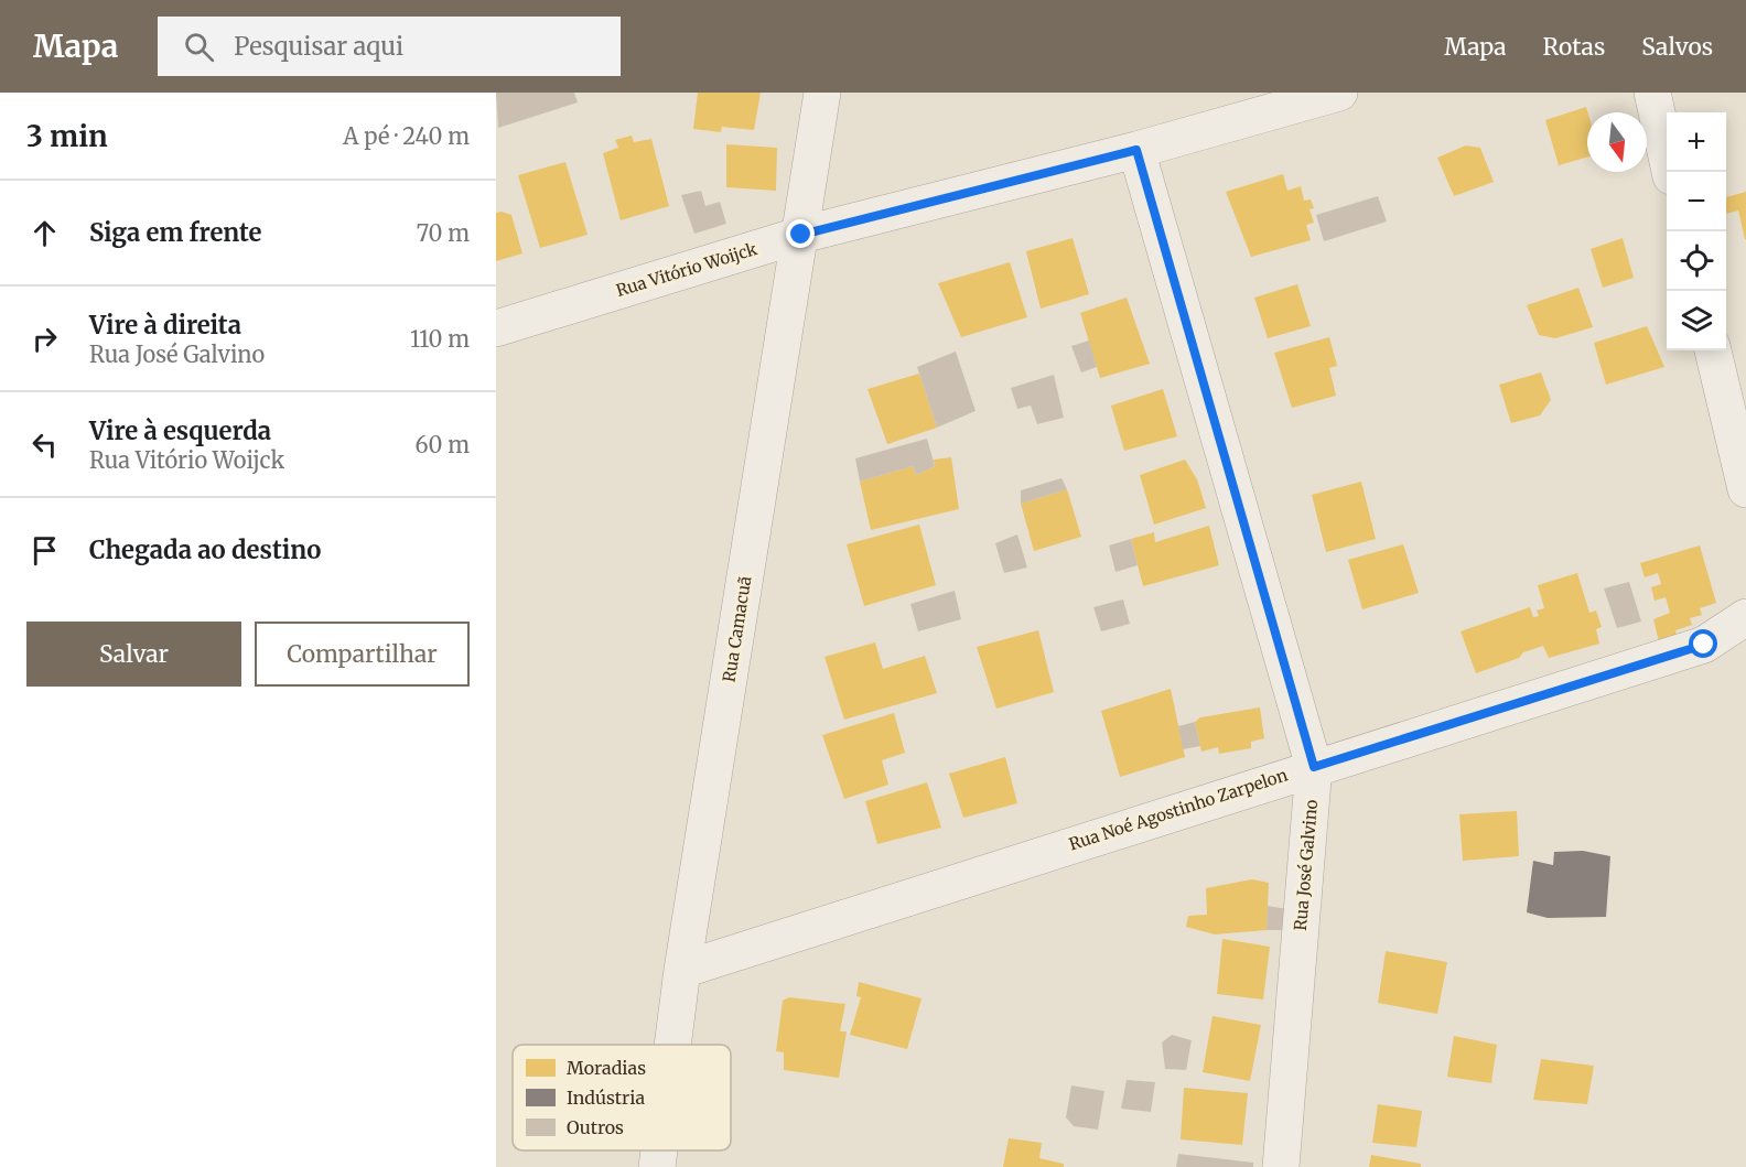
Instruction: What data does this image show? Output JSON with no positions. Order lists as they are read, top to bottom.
{
  "streets": {
    "street": [
      "Rua Vitório Woijck",
      "Rua Camacuã",
      "Rua Noé Agostinho Zarpelon",
      "Rua José Galvino"
    ]
  },
  "crossings": [
    ["Rua Vitório Woijck", "Rua Camacuã"],
    ["Rua Vitório Woijck", "Rua José Galvino"],
    ["Rua Camacuã", "Rua Noé Agostinho Zarpelon"],
    ["Rua Noé Agostinho Zarpelon", "Rua José Galvino"]
  ],
  "legend": ["Moradias", "Indústria", "Outros"],
  "north": "bottom",
  "page": {
    "header": "Mapa",
    "search": "Pesquisar aqui",
    "nav": ["Mapa", "Rotas", "Salvos"],
    "heading": ["3 min", "A pé · 240 m"],
    "map_buttons": ["+", "−"],
    "list": [
      ["Siga em frente", "70 m"],
      ["Vire à direita", "Rua José Galvino", "110 m"],
      ["Vire à esquerda", "Rua Vitório Woijck", "60 m"],
      "Chegada ao destino"
    ],
    "buttons": ["Salvar", "Compartilhar"]
  }
}
